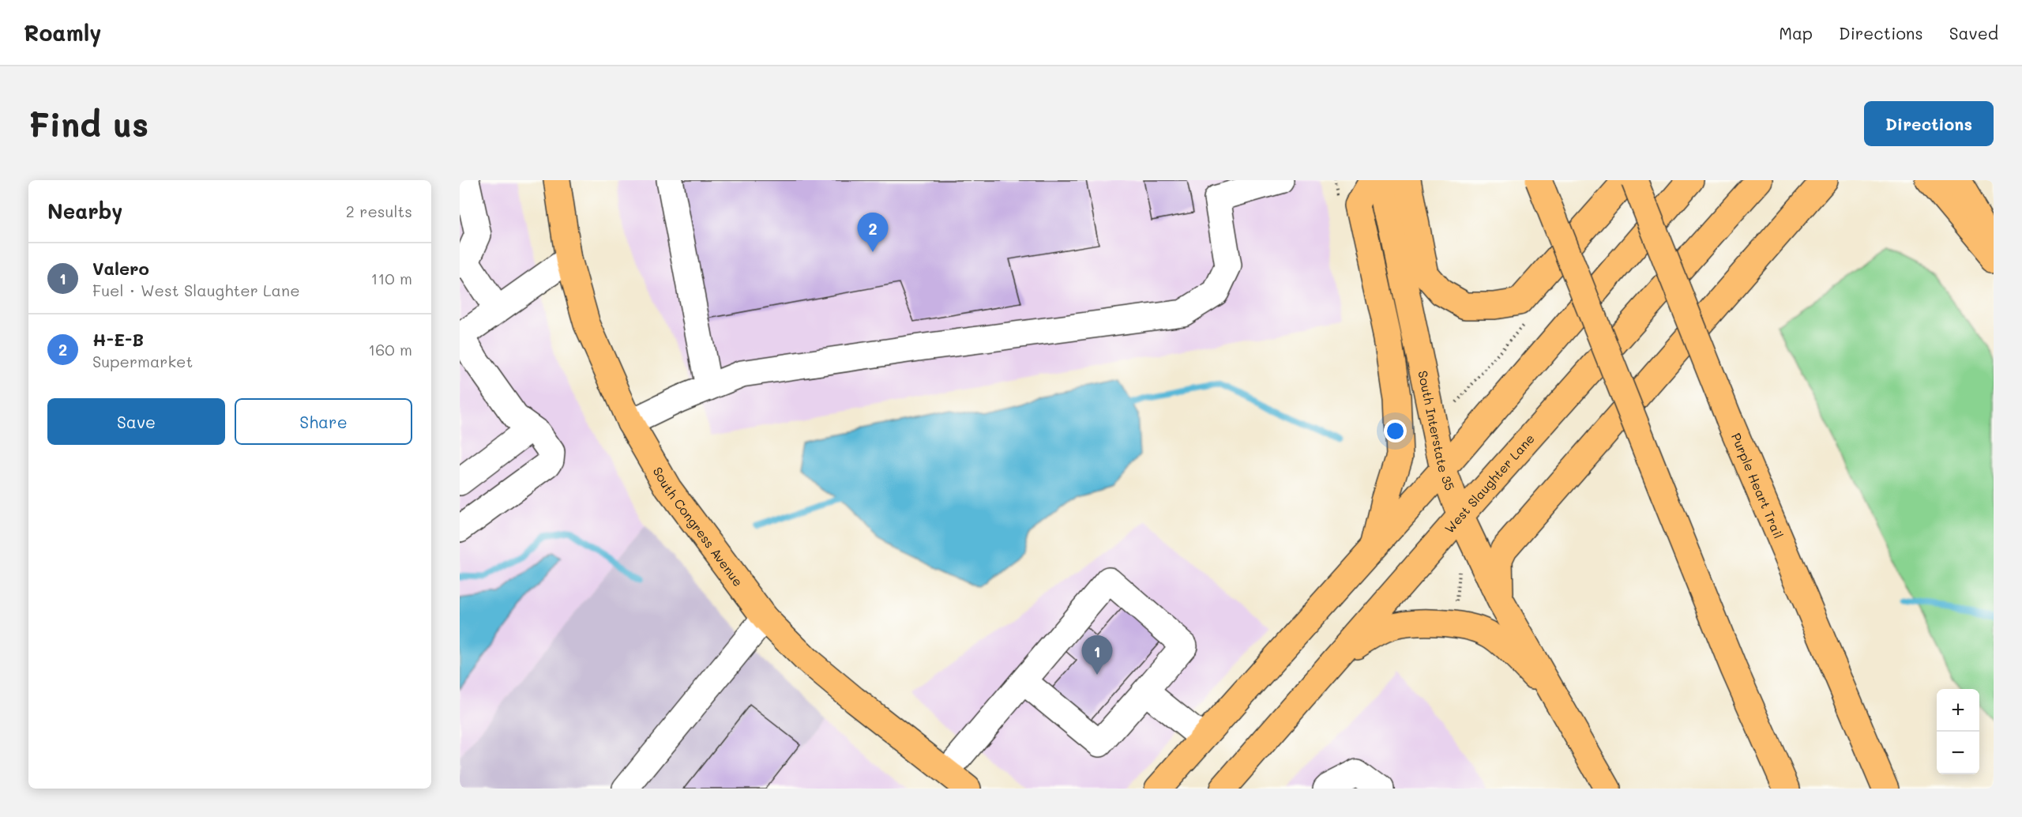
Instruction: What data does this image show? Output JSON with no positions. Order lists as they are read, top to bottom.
{
  "streets": {
    "main road": [
      "South Interstate 35",
      "West Slaughter Lane",
      "Purple Heart Trail",
      "South Congress Avenue"
    ]
  },
  "crossings": [
    ["South Interstate 35", "West Slaughter Lane"]
  ],
  "page": {
    "header": "Roamly",
    "nav": ["Map", "Directions", "Saved"],
    "buttons": [
      "Directions",
      ["Save", "Share"]
    ],
    "title": "Find us",
    "heading": ["Nearby", "2 results"],
    "pins": ["2", "1"],
    "list": [
      {
        "mark": "1",
        "name": "Valero",
        "note": "Fuel · West Slaughter Lane",
        "value": "110 m"
      },
      {
        "mark": "2",
        "name": "H-E-B",
        "note": "Supermarket",
        "value": "160 m"
      }
    ],
    "map_buttons": ["+", "−"]
  }
}
